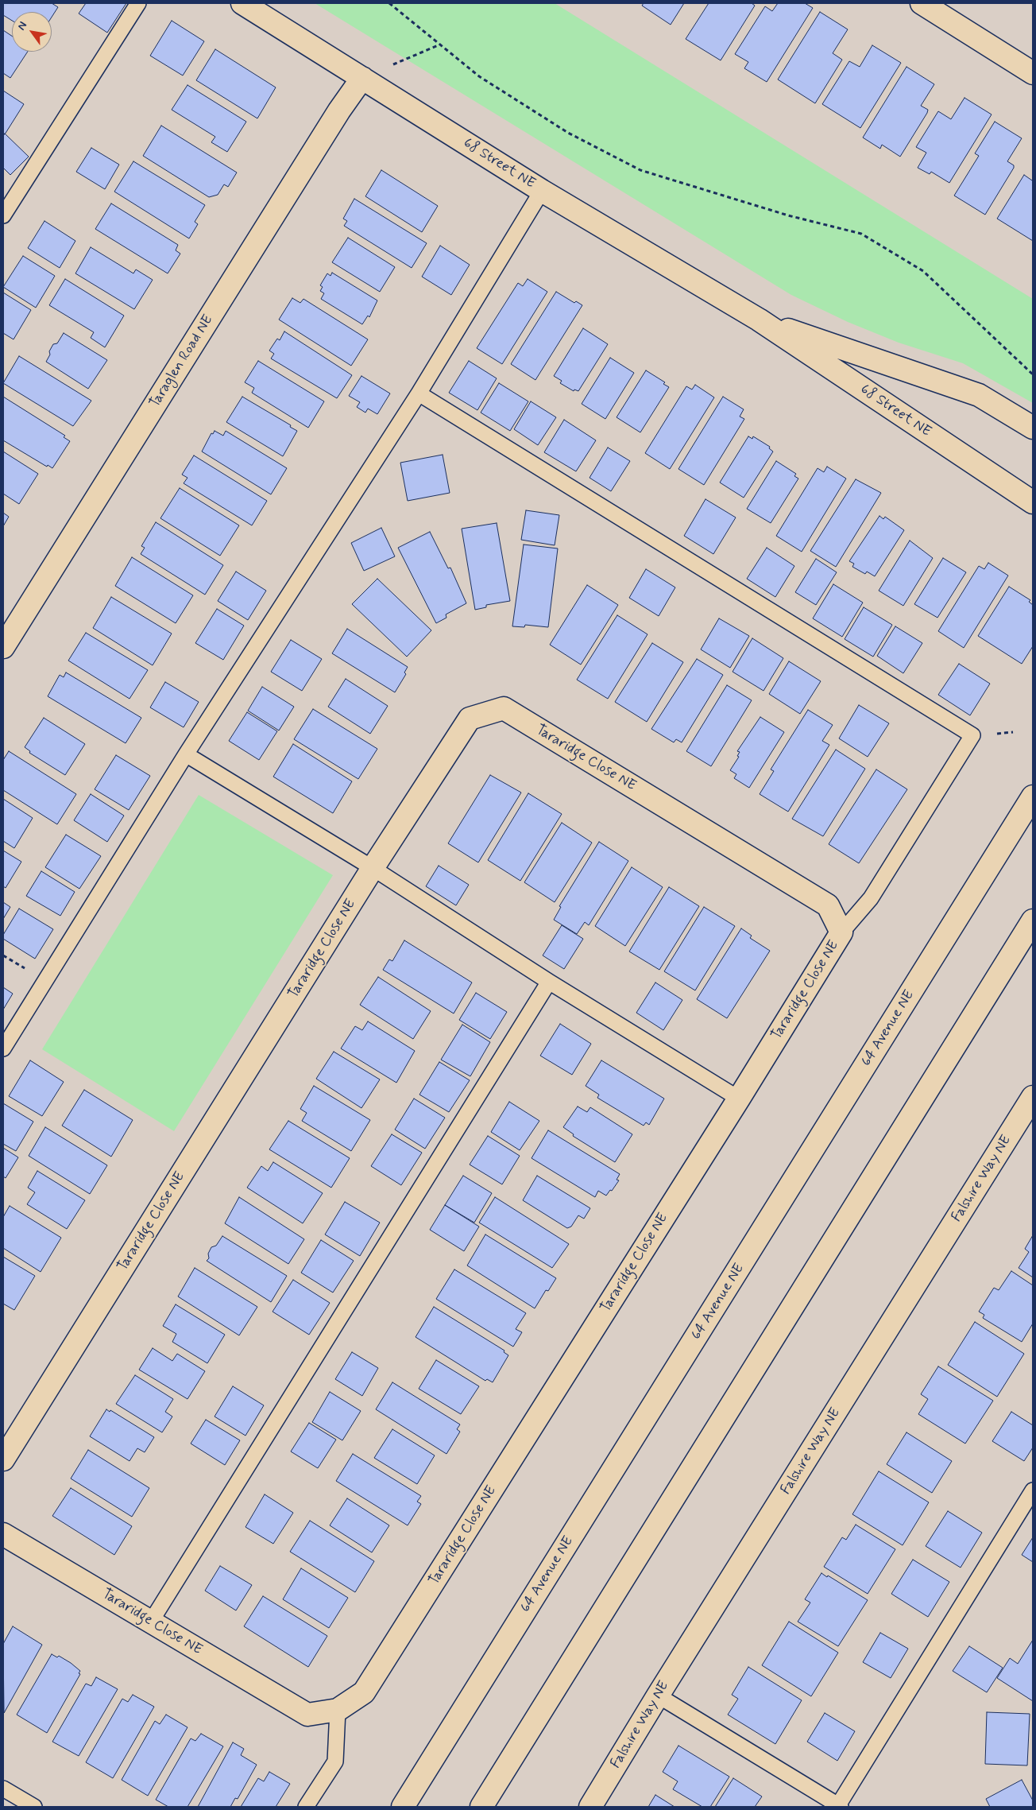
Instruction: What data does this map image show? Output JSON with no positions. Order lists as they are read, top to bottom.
{
  "streets": {
    "street": [
      "68 Street NE",
      "Taraglen Road NE",
      "Tararidge Close NE",
      "64 Avenue NE",
      "Falshire Way NE"
    ]
  },
  "crossings": [
    ["68 Street NE", "Taraglen Road NE"]
  ],
  "north": "top left"
}
